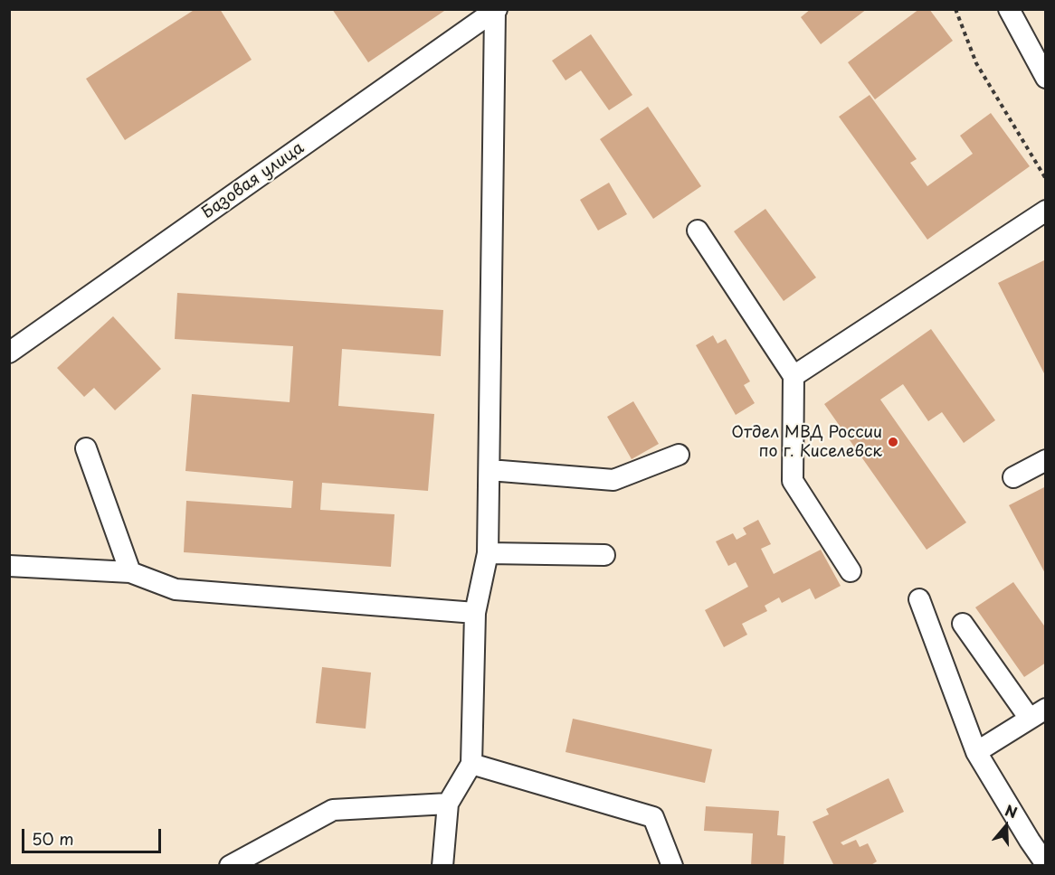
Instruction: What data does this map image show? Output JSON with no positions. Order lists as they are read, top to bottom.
{
  "streets": {
    "street": ["Базовая улица"]
  },
  "places": ["Отдел МВД России по г. Киселевск"],
  "scale_bar": "50 m",
  "north": "top"
}
